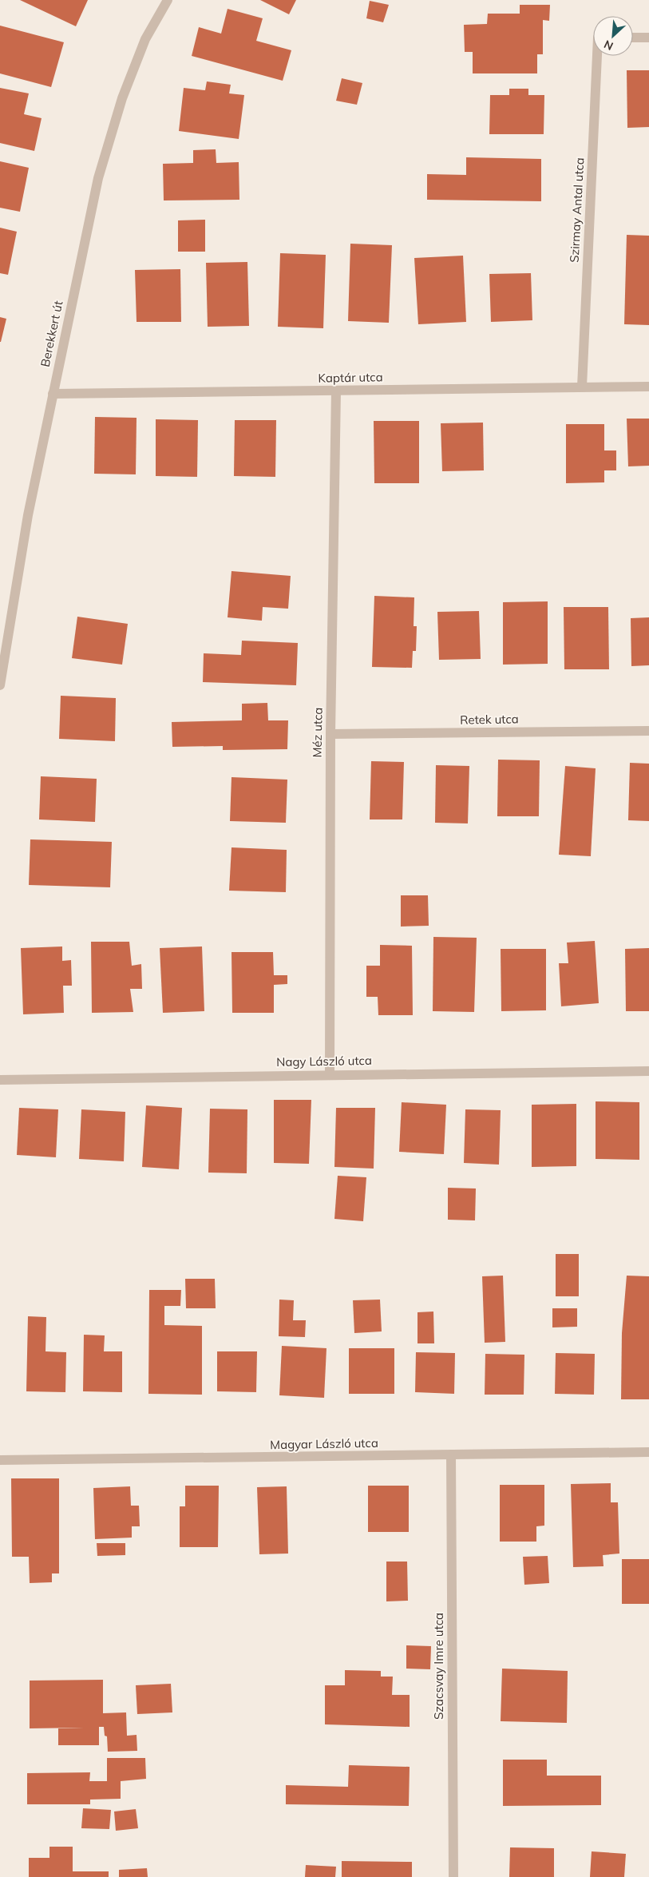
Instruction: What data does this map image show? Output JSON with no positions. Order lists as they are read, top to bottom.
{
  "streets": {
    "street": [
      "Szirmay Antal utca",
      "Berekkert út",
      "Kaptár utca",
      "Retek utca",
      "Méz utca",
      "Nagy László utca",
      "Magyar László utca",
      "Szacsvay Imre utca"
    ]
  },
  "crossings": [
    ["Szirmay Antal utca", "Kaptár utca"],
    ["Berekkert út", "Kaptár utca"],
    ["Kaptár utca", "Méz utca"],
    ["Retek utca", "Méz utca"],
    ["Méz utca", "Nagy László utca"],
    ["Magyar László utca", "Szacsvay Imre utca"]
  ],
  "north": "bottom left"
}
